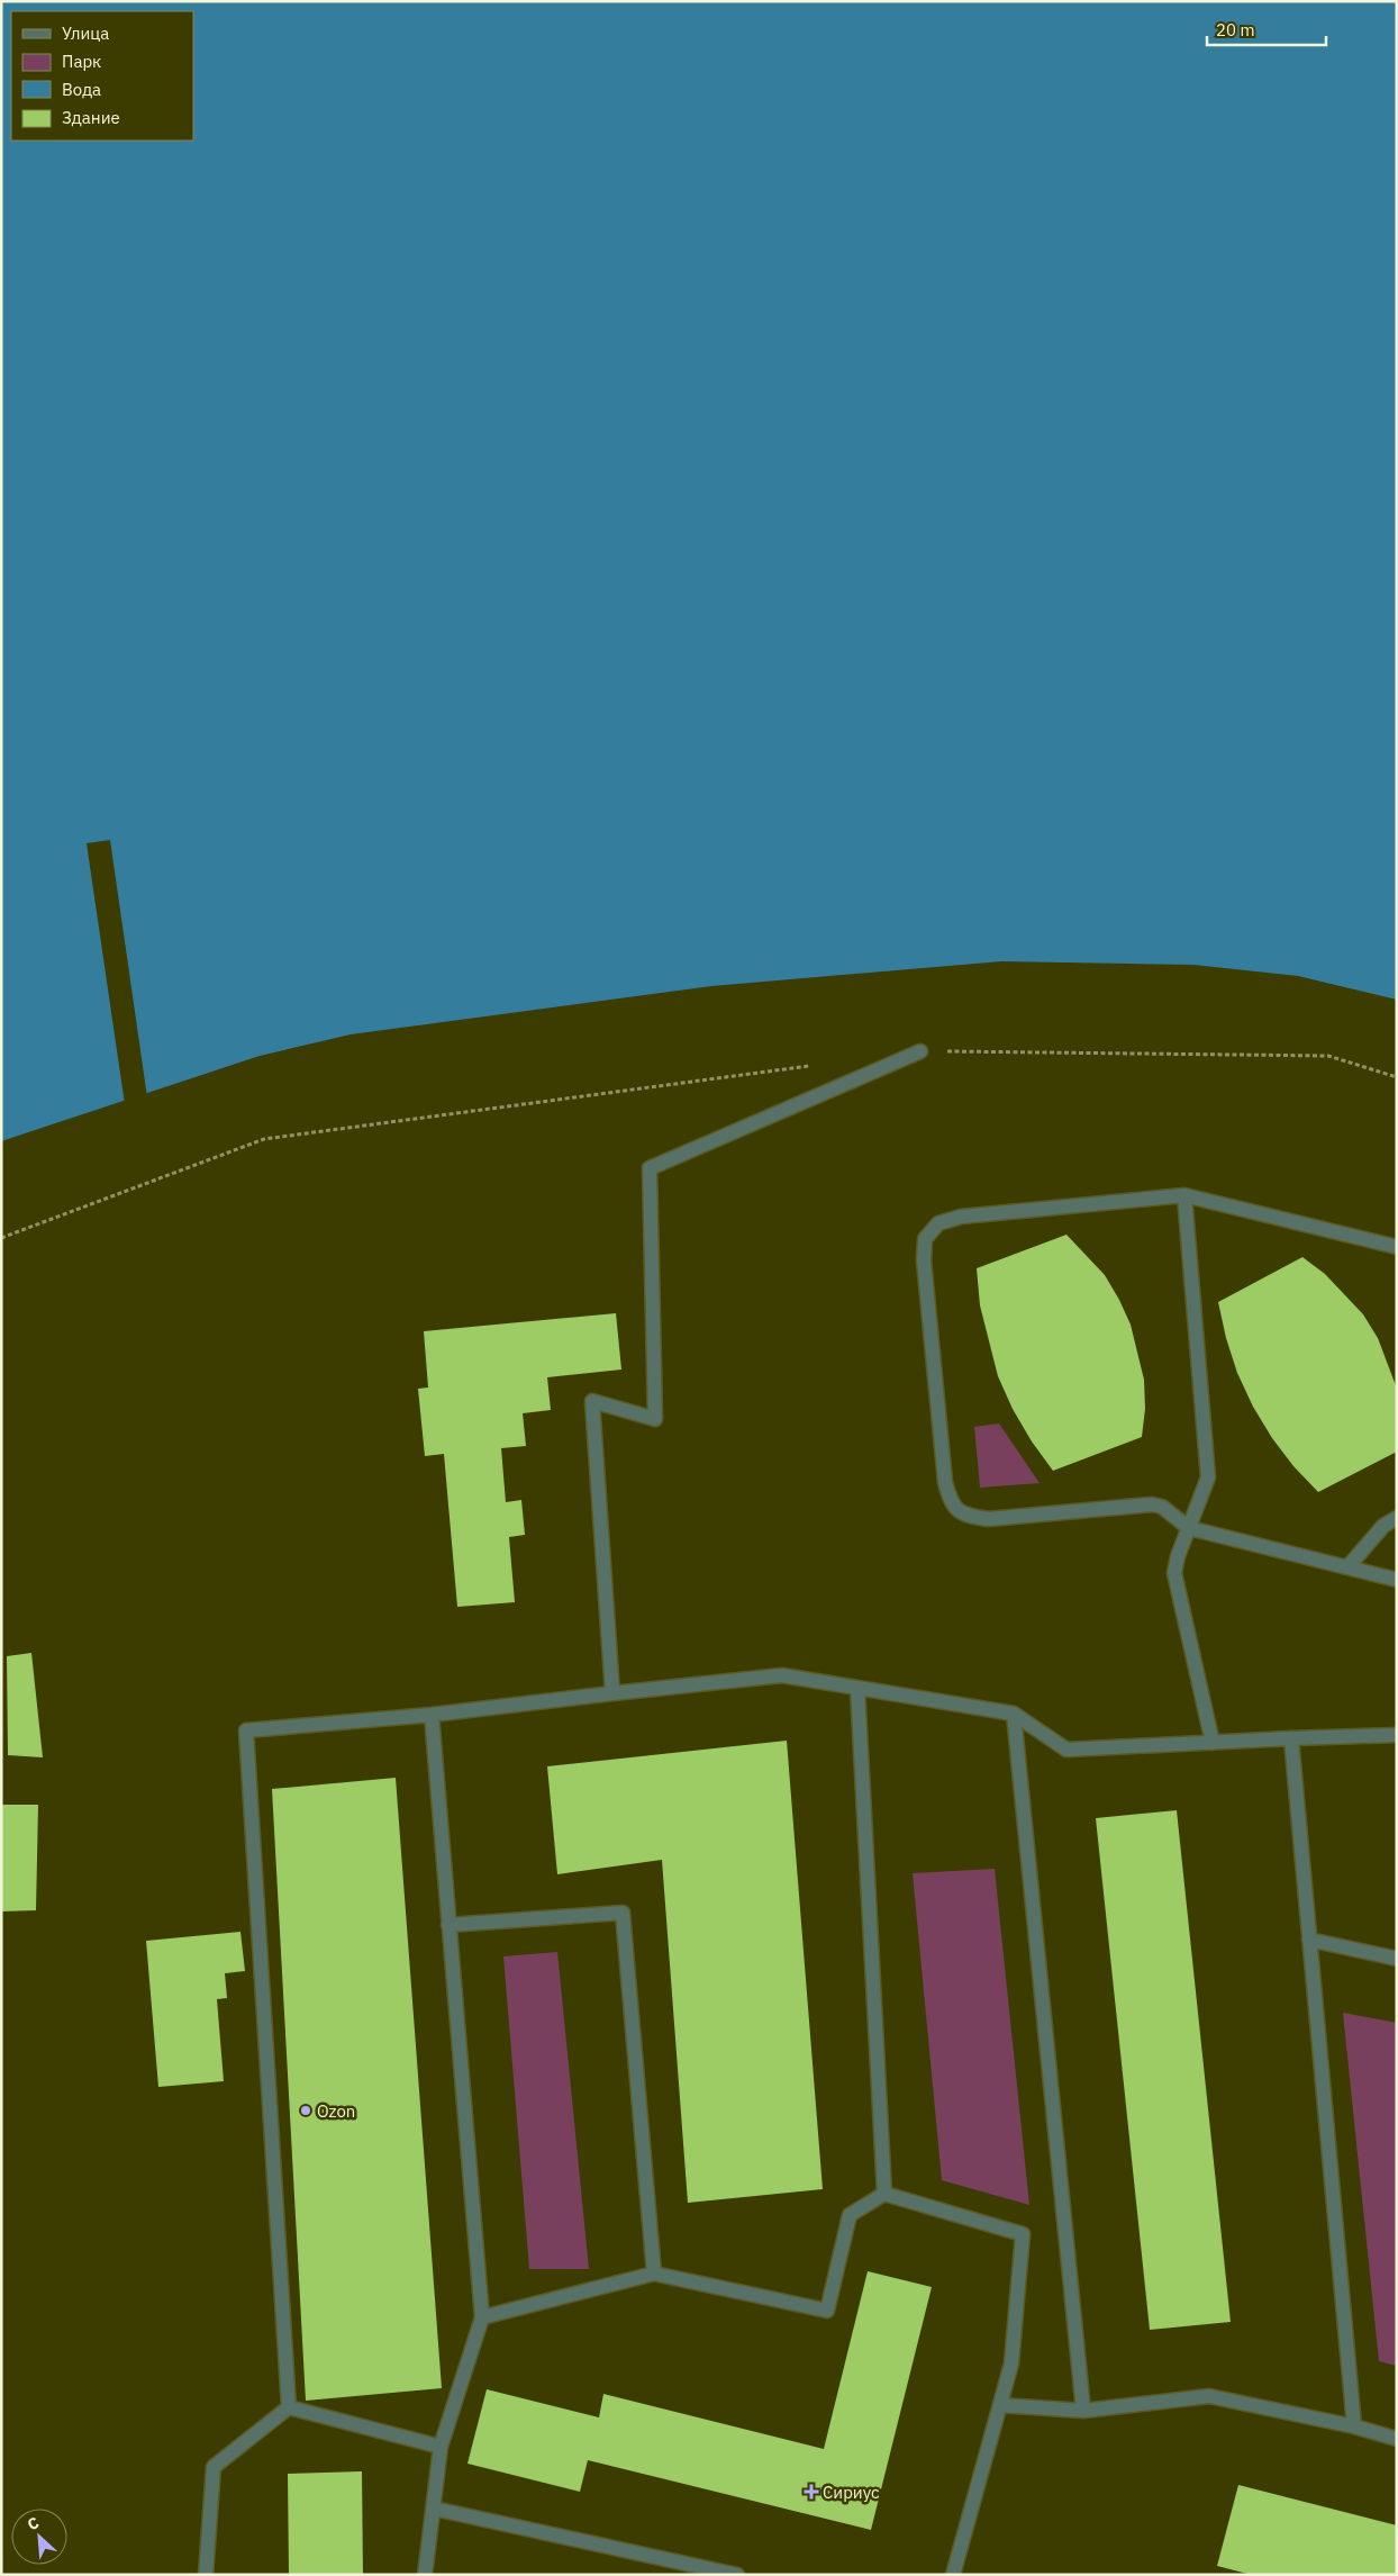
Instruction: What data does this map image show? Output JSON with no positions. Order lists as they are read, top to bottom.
{
  "places": {
    "other": ["Ozon"],
    "health": ["Сириус"]
  },
  "legend": [
    "Улица",
    "Парк",
    "Вода",
    "Здание"
  ],
  "scale_bar": "20 m",
  "north": "top left"
}
